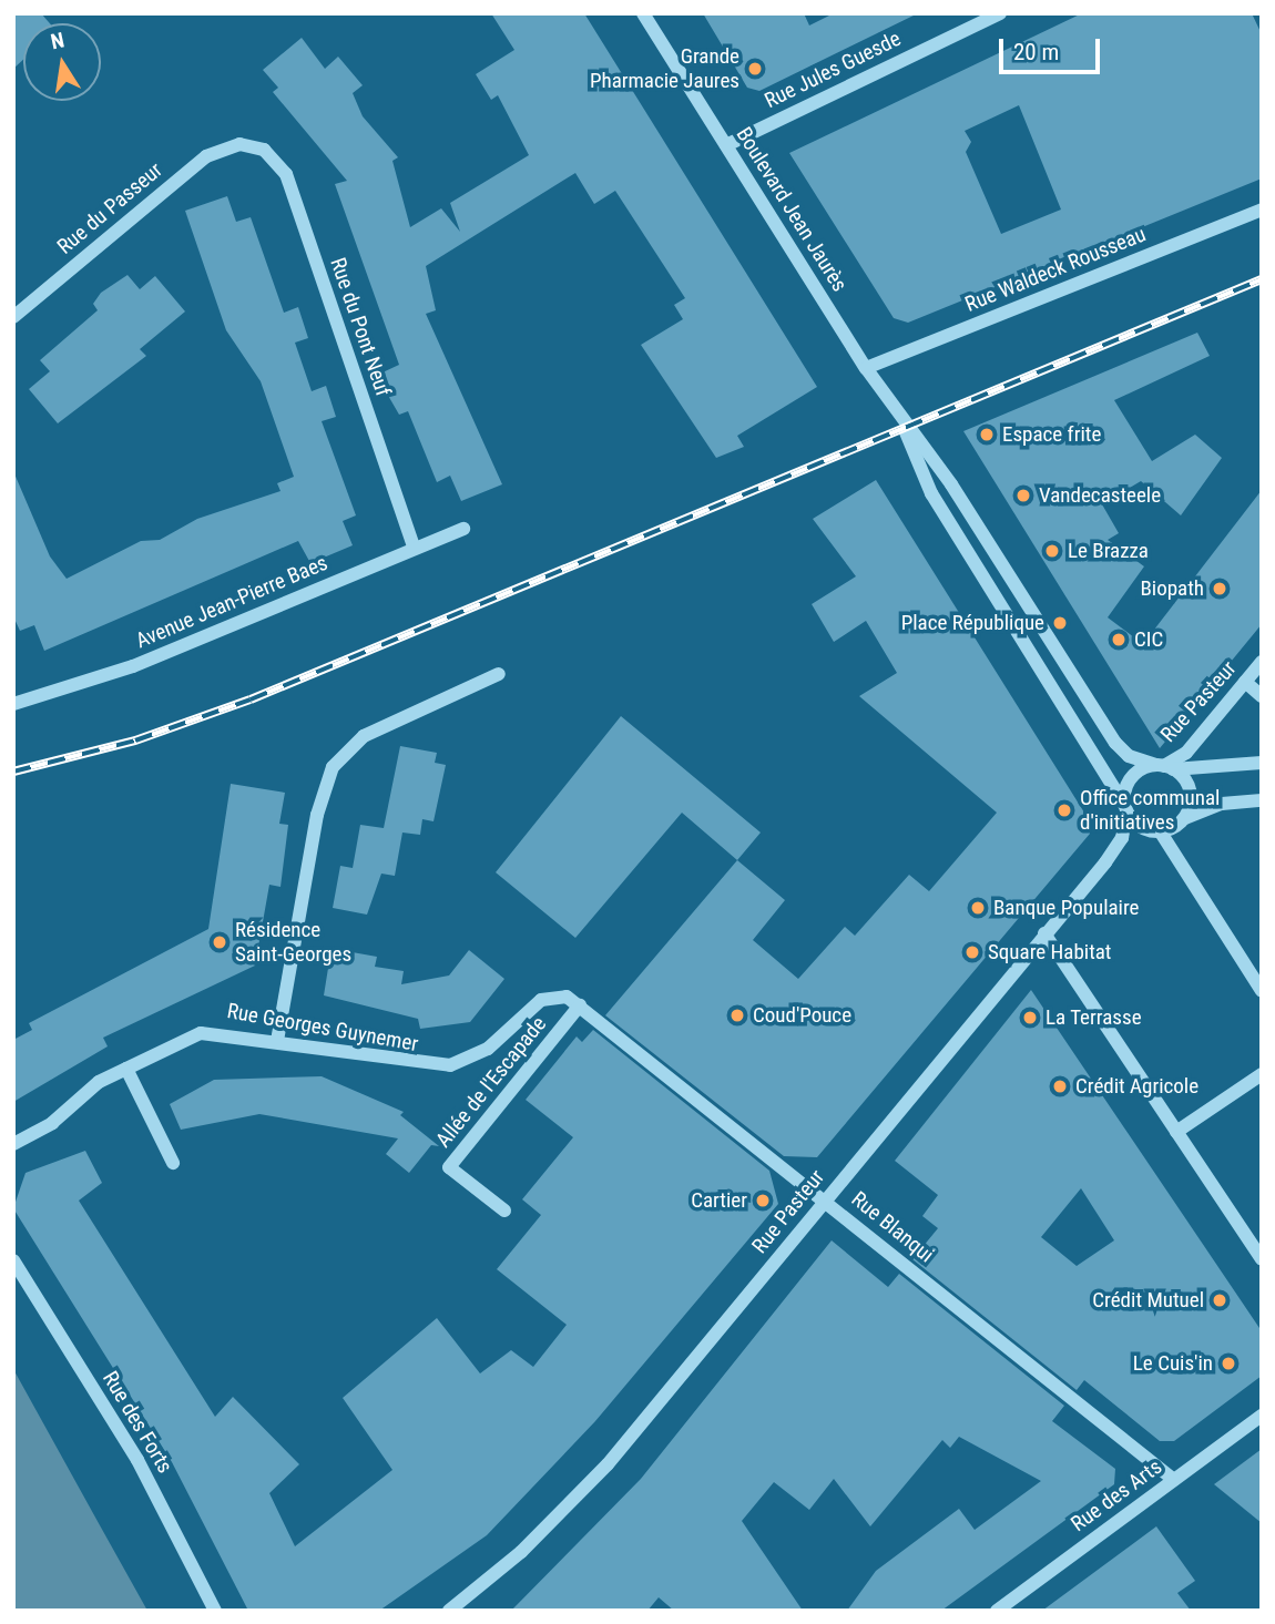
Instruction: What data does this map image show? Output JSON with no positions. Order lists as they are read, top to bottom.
{
  "streets": {
    "street": [
      "Rue Jules Guesde",
      "Rue du Passeur",
      "Boulevard Jean Jaurès",
      "Rue Waldeck Rousseau",
      "Rue du Pont Neuf",
      "Avenue Jean-Pierre Baes",
      "Rue Pasteur",
      "Rue Georges Guynemer",
      "Allée de l'Escapade",
      "Rue Blanqui",
      "Rue des Forts",
      "Rue des Arts"
    ]
  },
  "crossings": [
    ["Rue Jules Guesde", "Boulevard Jean Jaurès"],
    ["Rue du Passeur", "Rue du Pont Neuf"],
    ["Boulevard Jean Jaurès", "Rue Waldeck Rousseau"],
    ["Boulevard Jean Jaurès", "Rue Pasteur"],
    ["Rue du Pont Neuf", "Avenue Jean-Pierre Baes"],
    ["Rue Pasteur", "Rue Blanqui"],
    ["Rue Georges Guynemer", "Rue Blanqui"],
    ["Allée de l'Escapade", "Rue Blanqui"],
    ["Rue Blanqui", "Rue des Arts"]
  ],
  "places": [
    "Grande Pharmacie Jaures",
    "Espace frite",
    "Vandecasteele",
    "Le Brazza",
    "Biopath",
    "Place République",
    "CIC",
    "Office communal d'initiatives",
    "Banque Populaire",
    "Résidence Saint-Georges",
    "Square Habitat",
    "Coud'Pouce",
    "La Terrasse",
    "Crédit Agricole",
    "Cartier",
    "Crédit Mutuel",
    "Le Cuis'in"
  ],
  "scale_bar": "20 m",
  "north": "top"
}
